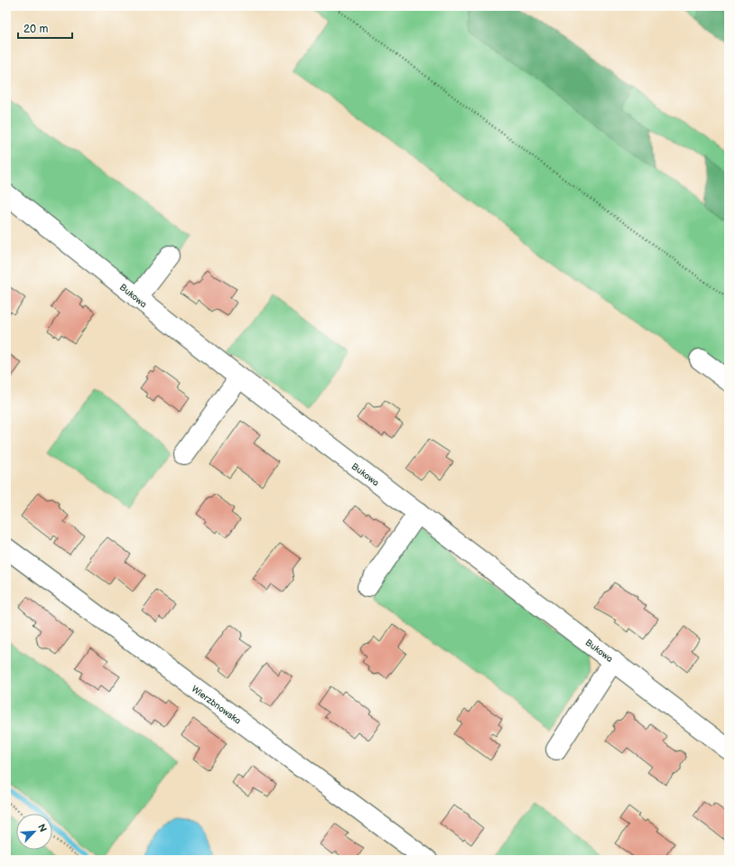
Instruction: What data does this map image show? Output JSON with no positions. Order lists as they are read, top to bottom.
{
  "streets": {
    "street": ["Bukowa", "Wierzbnowska"]
  },
  "scale_bar": "20 m",
  "north": "top right"
}
